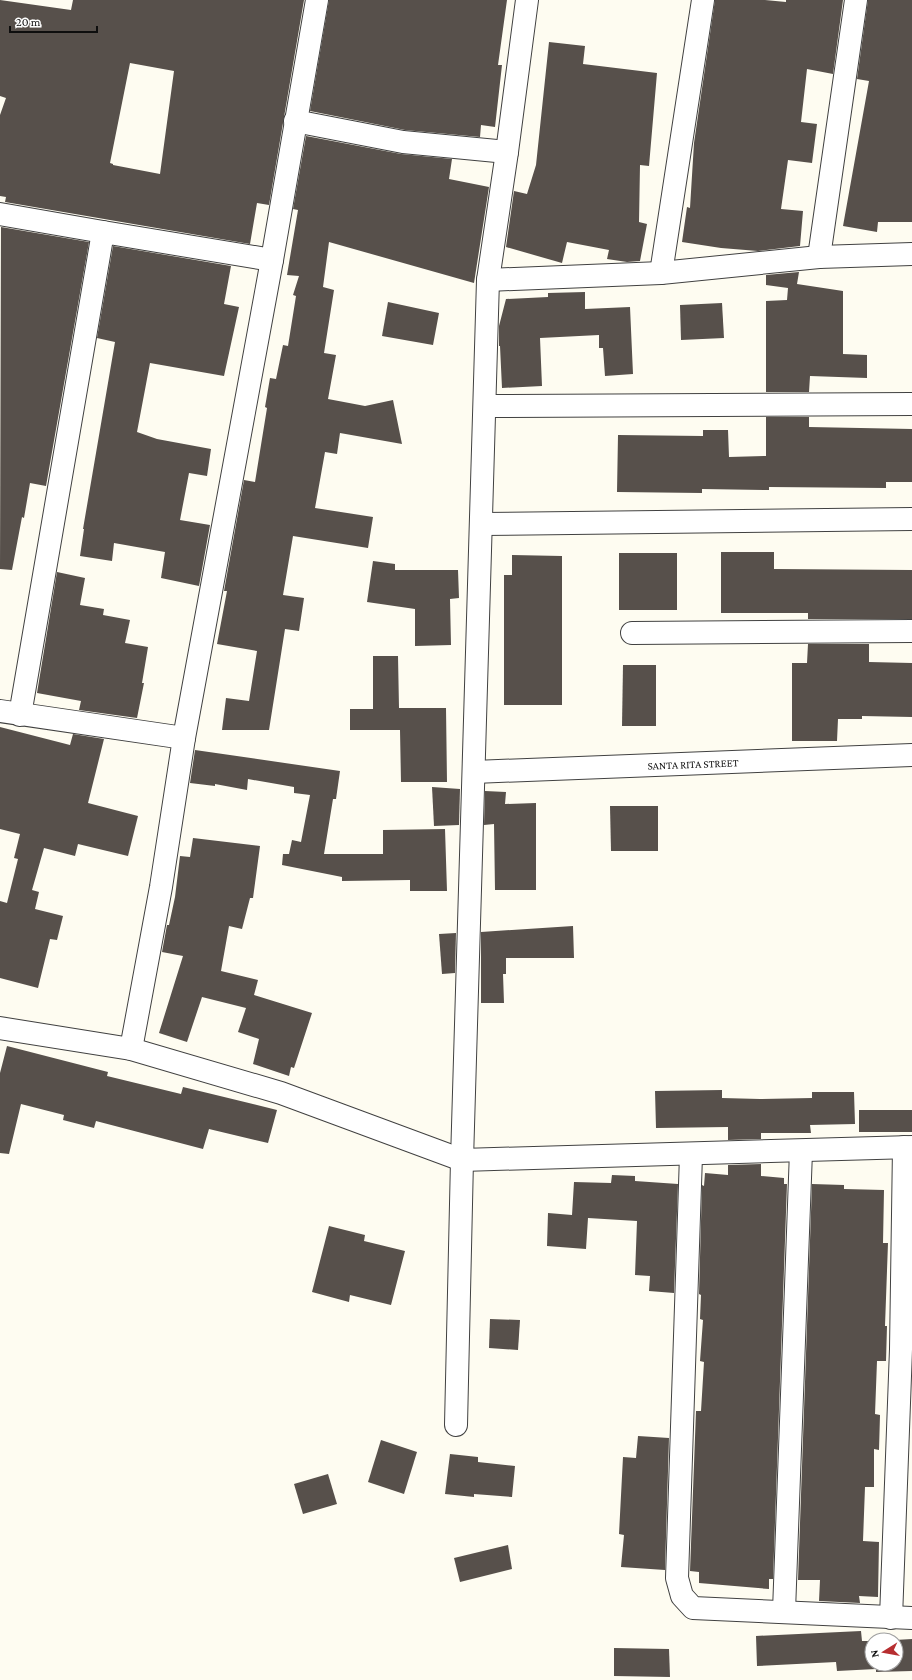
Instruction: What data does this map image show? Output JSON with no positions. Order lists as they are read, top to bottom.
{
  "streets": {
    "street": ["SANTA RITA STREET"]
  },
  "scale_bar": "20 m",
  "north": "left"
}
